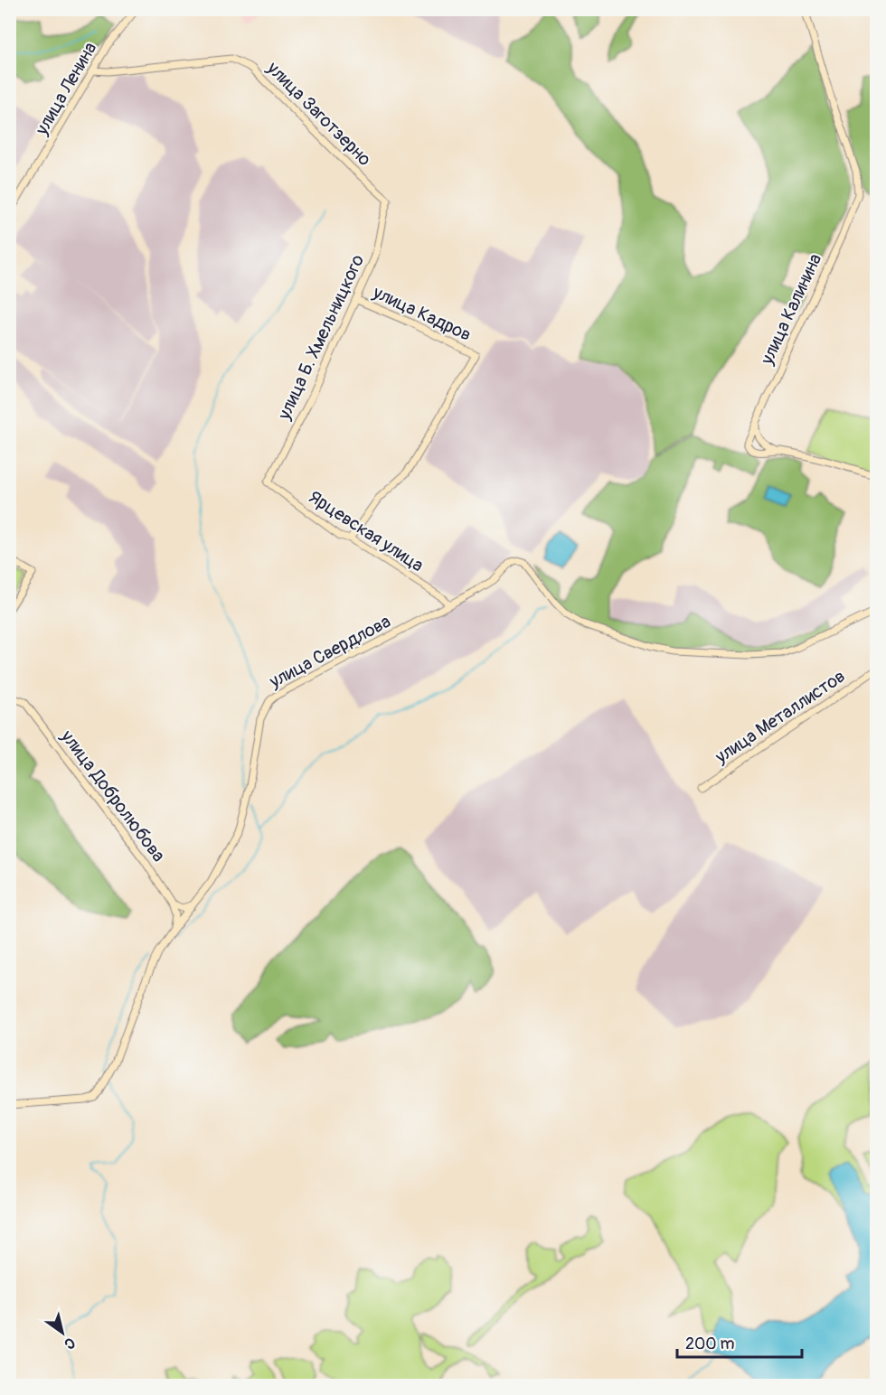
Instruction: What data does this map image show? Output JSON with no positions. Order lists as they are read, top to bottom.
{
  "streets": {
    "main road": [
      "улица Ленина",
      "улица Заготзерно",
      "улица Калинина",
      "улица Кадров",
      "улица Б. Хмельницкого",
      "Ярцевская улица",
      "улица Свердлова",
      "улица Металлистов",
      "улица Добролюбова"
    ]
  },
  "crossings": [
    ["улица Ленина", "улица Заготзерно"],
    ["улица Заготзерно", "улица Б. Хмельницкого"],
    ["улица Кадров", "улица Б. Хмельницкого"],
    ["улица Кадров", "Ярцевская улица"],
    ["улица Б. Хмельницкого", "Ярцевская улица"],
    ["Ярцевская улица", "улица Свердлова"]
  ],
  "scale_bar": "200 m",
  "north": "bottom right"
}
